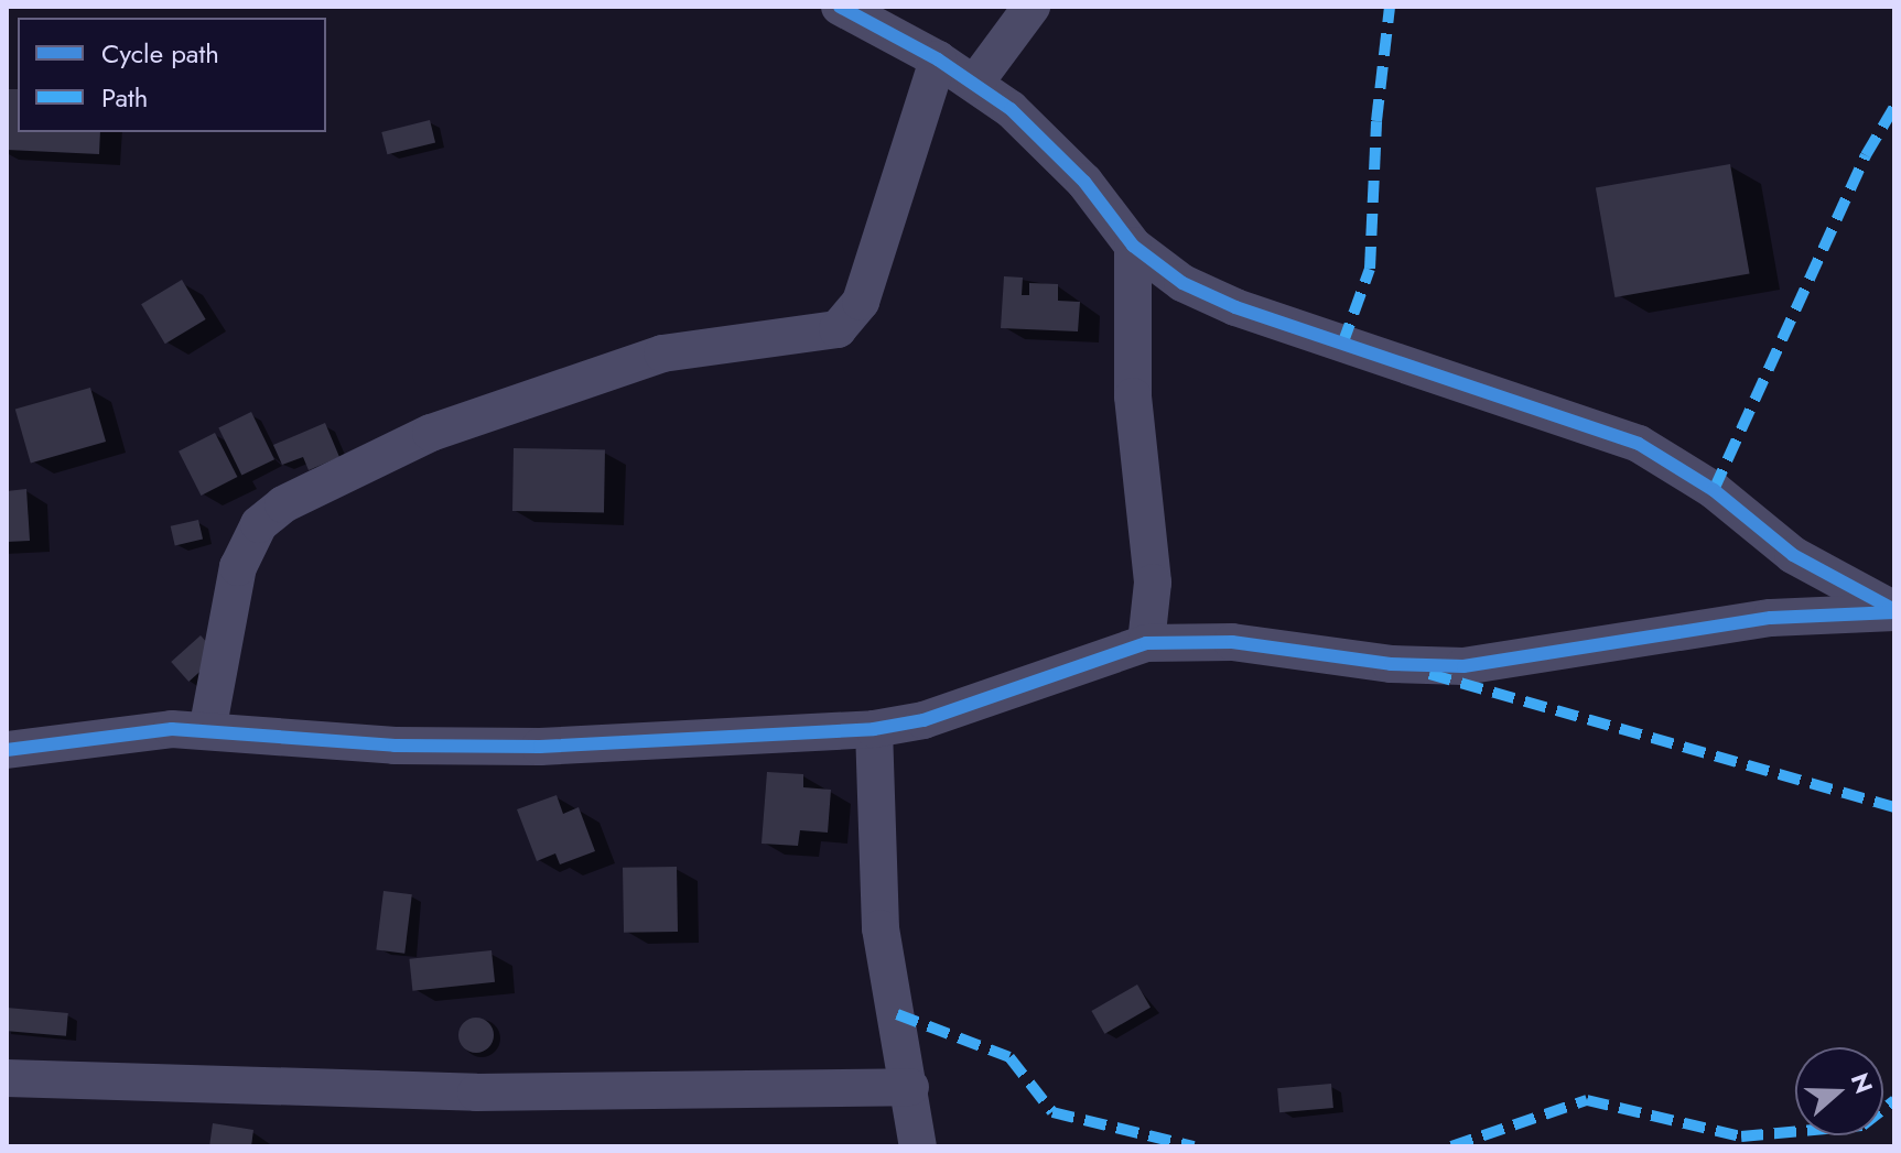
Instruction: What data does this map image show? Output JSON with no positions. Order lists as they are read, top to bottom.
{
  "legend": ["Cycle path", "Path"],
  "north": "right"
}
